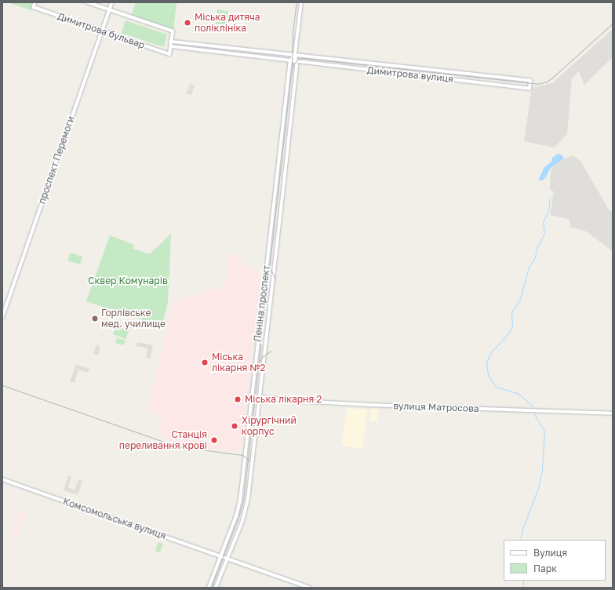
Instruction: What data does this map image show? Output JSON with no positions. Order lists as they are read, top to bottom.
{
  "streets": {
    "street": [
      "Димитрова бульвар",
      "Димитрова вулиця",
      "проспект Перемоги",
      "Леніна проспект",
      "вулиця Матросова",
      "Комсомольська вулиця"
    ]
  },
  "crossings": [
    ["Димитрова бульвар", "проспект Перемоги"],
    ["Димитрова вулиця", "Леніна проспект"],
    ["Леніна проспект", "вулиця Матросова"],
    ["Леніна проспект", "Комсомольська вулиця"]
  ],
  "parks": ["Сквер Комунарів"],
  "places": [
    "Міська дитяча поліклініка",
    "Горлівське мед. училище",
    "Міська лікарня №2",
    "Міська лікарня 2",
    "Хірургічний корпус",
    "Станція переливання крові"
  ],
  "legend": ["Вулиця", "Парк"]
}
